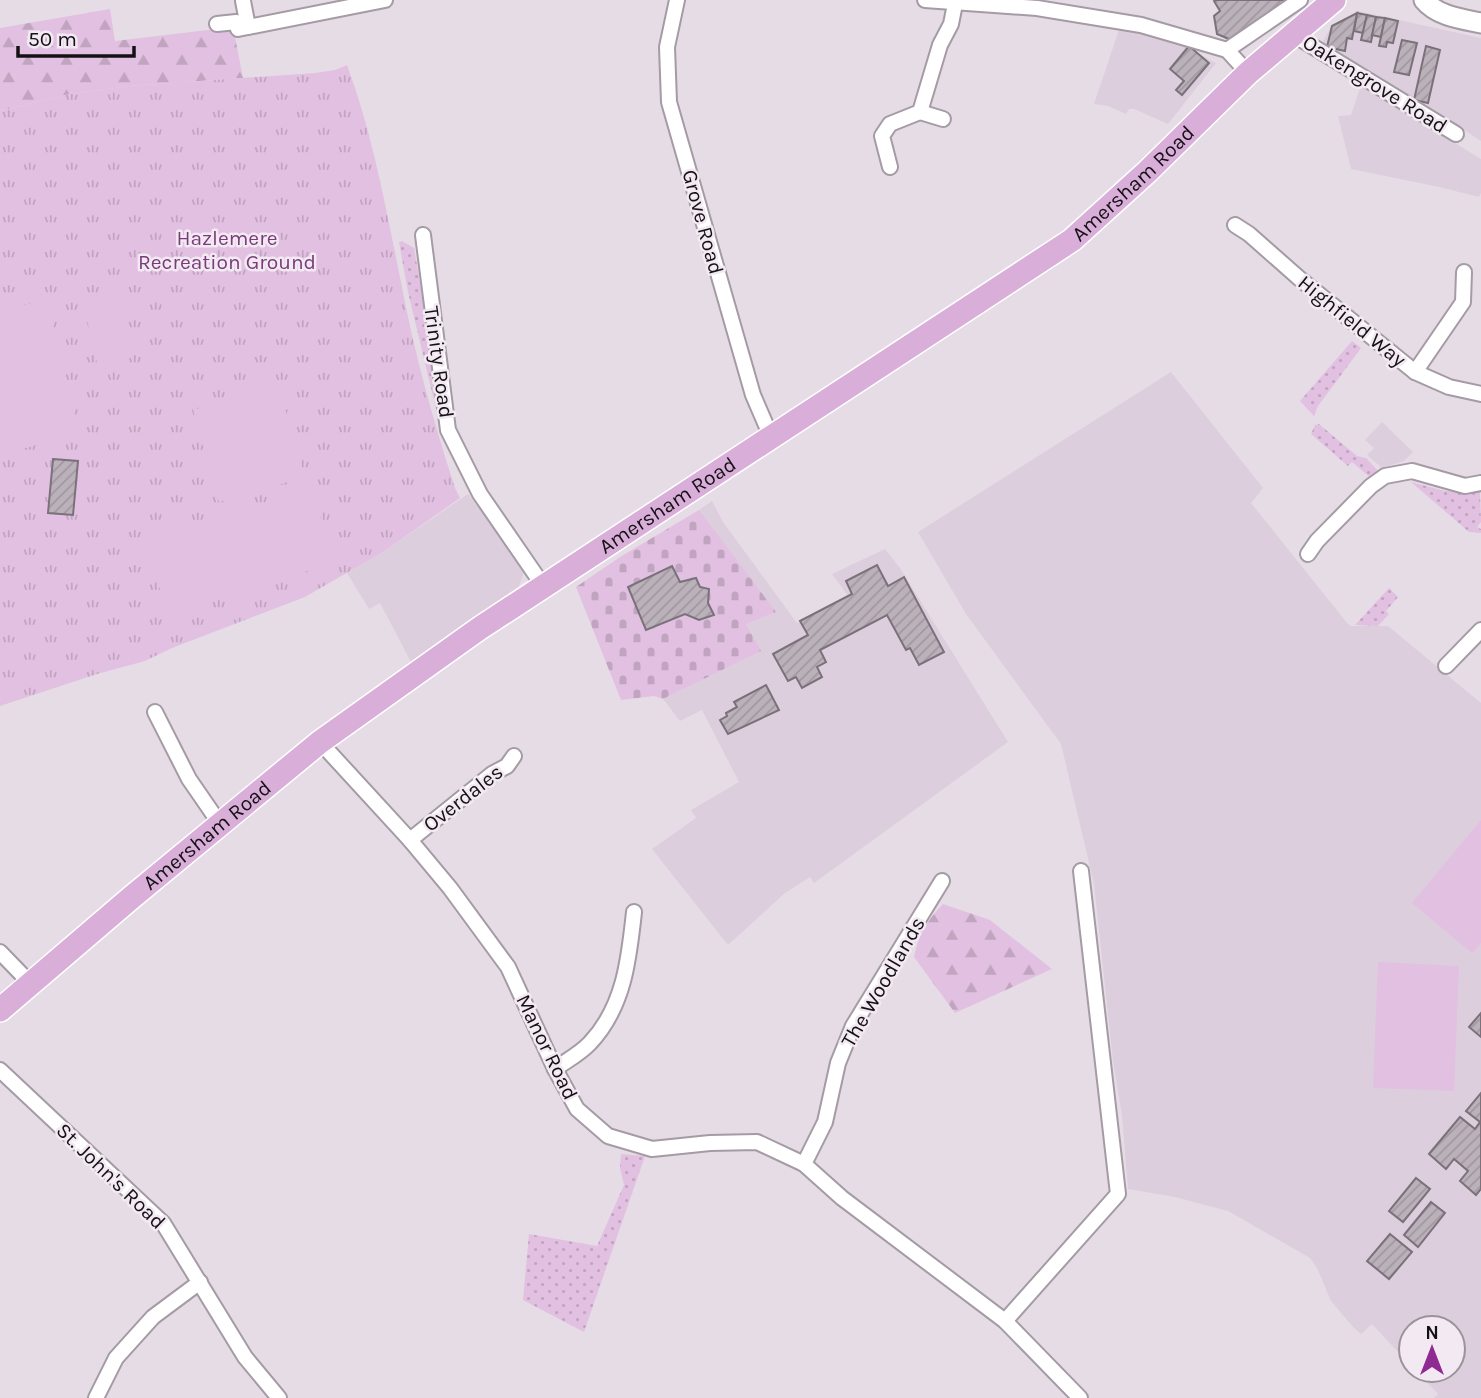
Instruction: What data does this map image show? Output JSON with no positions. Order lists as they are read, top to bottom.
{
  "streets": {
    "main road": ["Amersham Road"],
    "street": [
      "Oakengrove Road",
      "Grove Road",
      "Highfield Way",
      "Trinity Road",
      "Overdales",
      "The Woodlands",
      "Manor Road",
      "St. John's Road"
    ]
  },
  "crossings": [
    ["Oakengrove Road", "Amersham Road"],
    ["Amersham Road", "Grove Road"],
    ["Amersham Road", "Trinity Road"],
    ["Amersham Road", "Manor Road"],
    ["Overdales", "Manor Road"],
    ["The Woodlands", "Manor Road"]
  ],
  "parks": ["Hazlemere Recreation Ground"],
  "scale_bar": "50 m",
  "north": "top"
}
